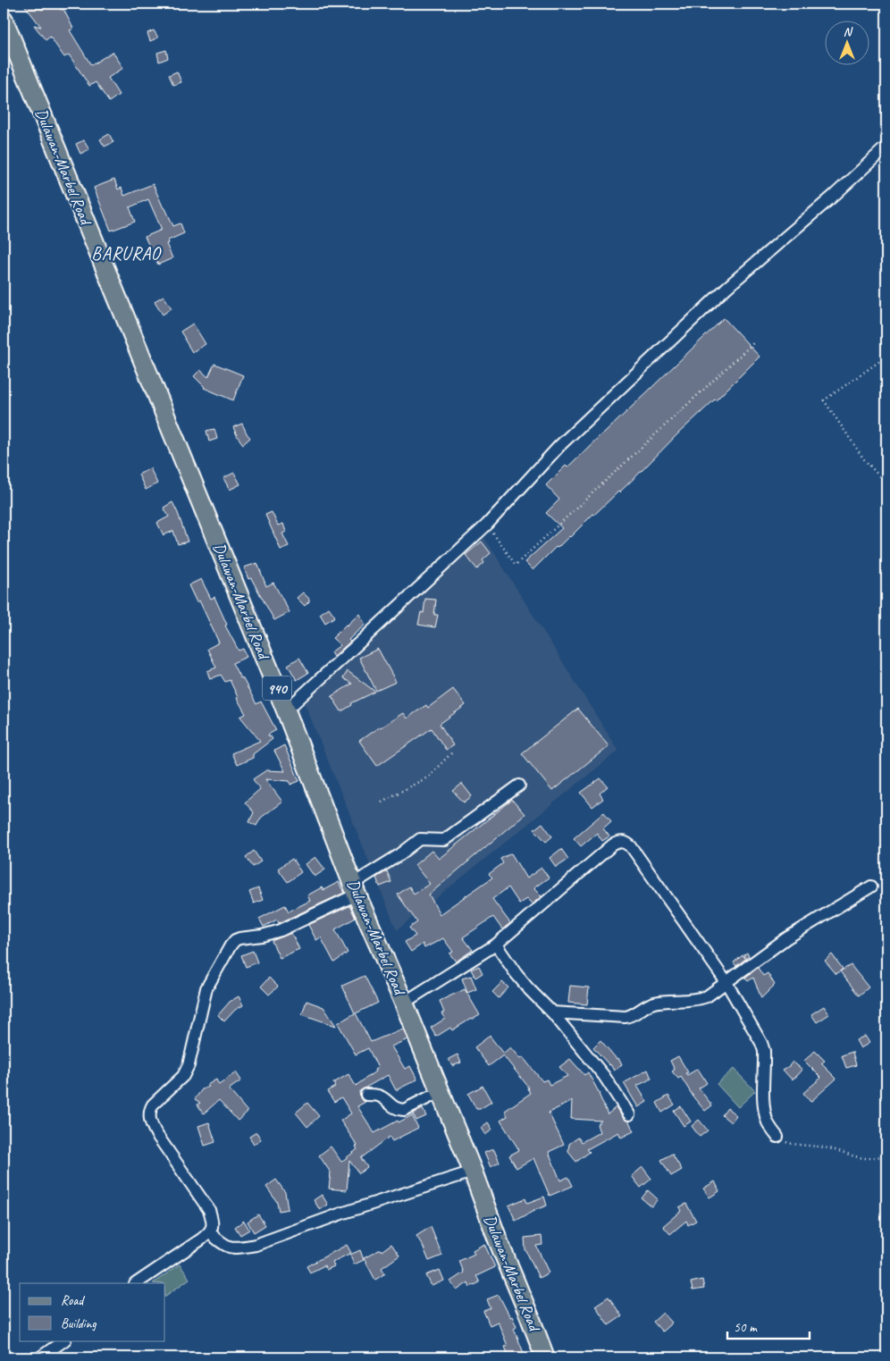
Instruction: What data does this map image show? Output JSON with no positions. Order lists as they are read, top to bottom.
{
  "streets": {
    "main road": ["Dulawan-Marbel Road", "940"]
  },
  "districts": ["BARURAO"],
  "legend": ["Road", "Building"],
  "scale_bar": "50 m",
  "north": "top"
}
